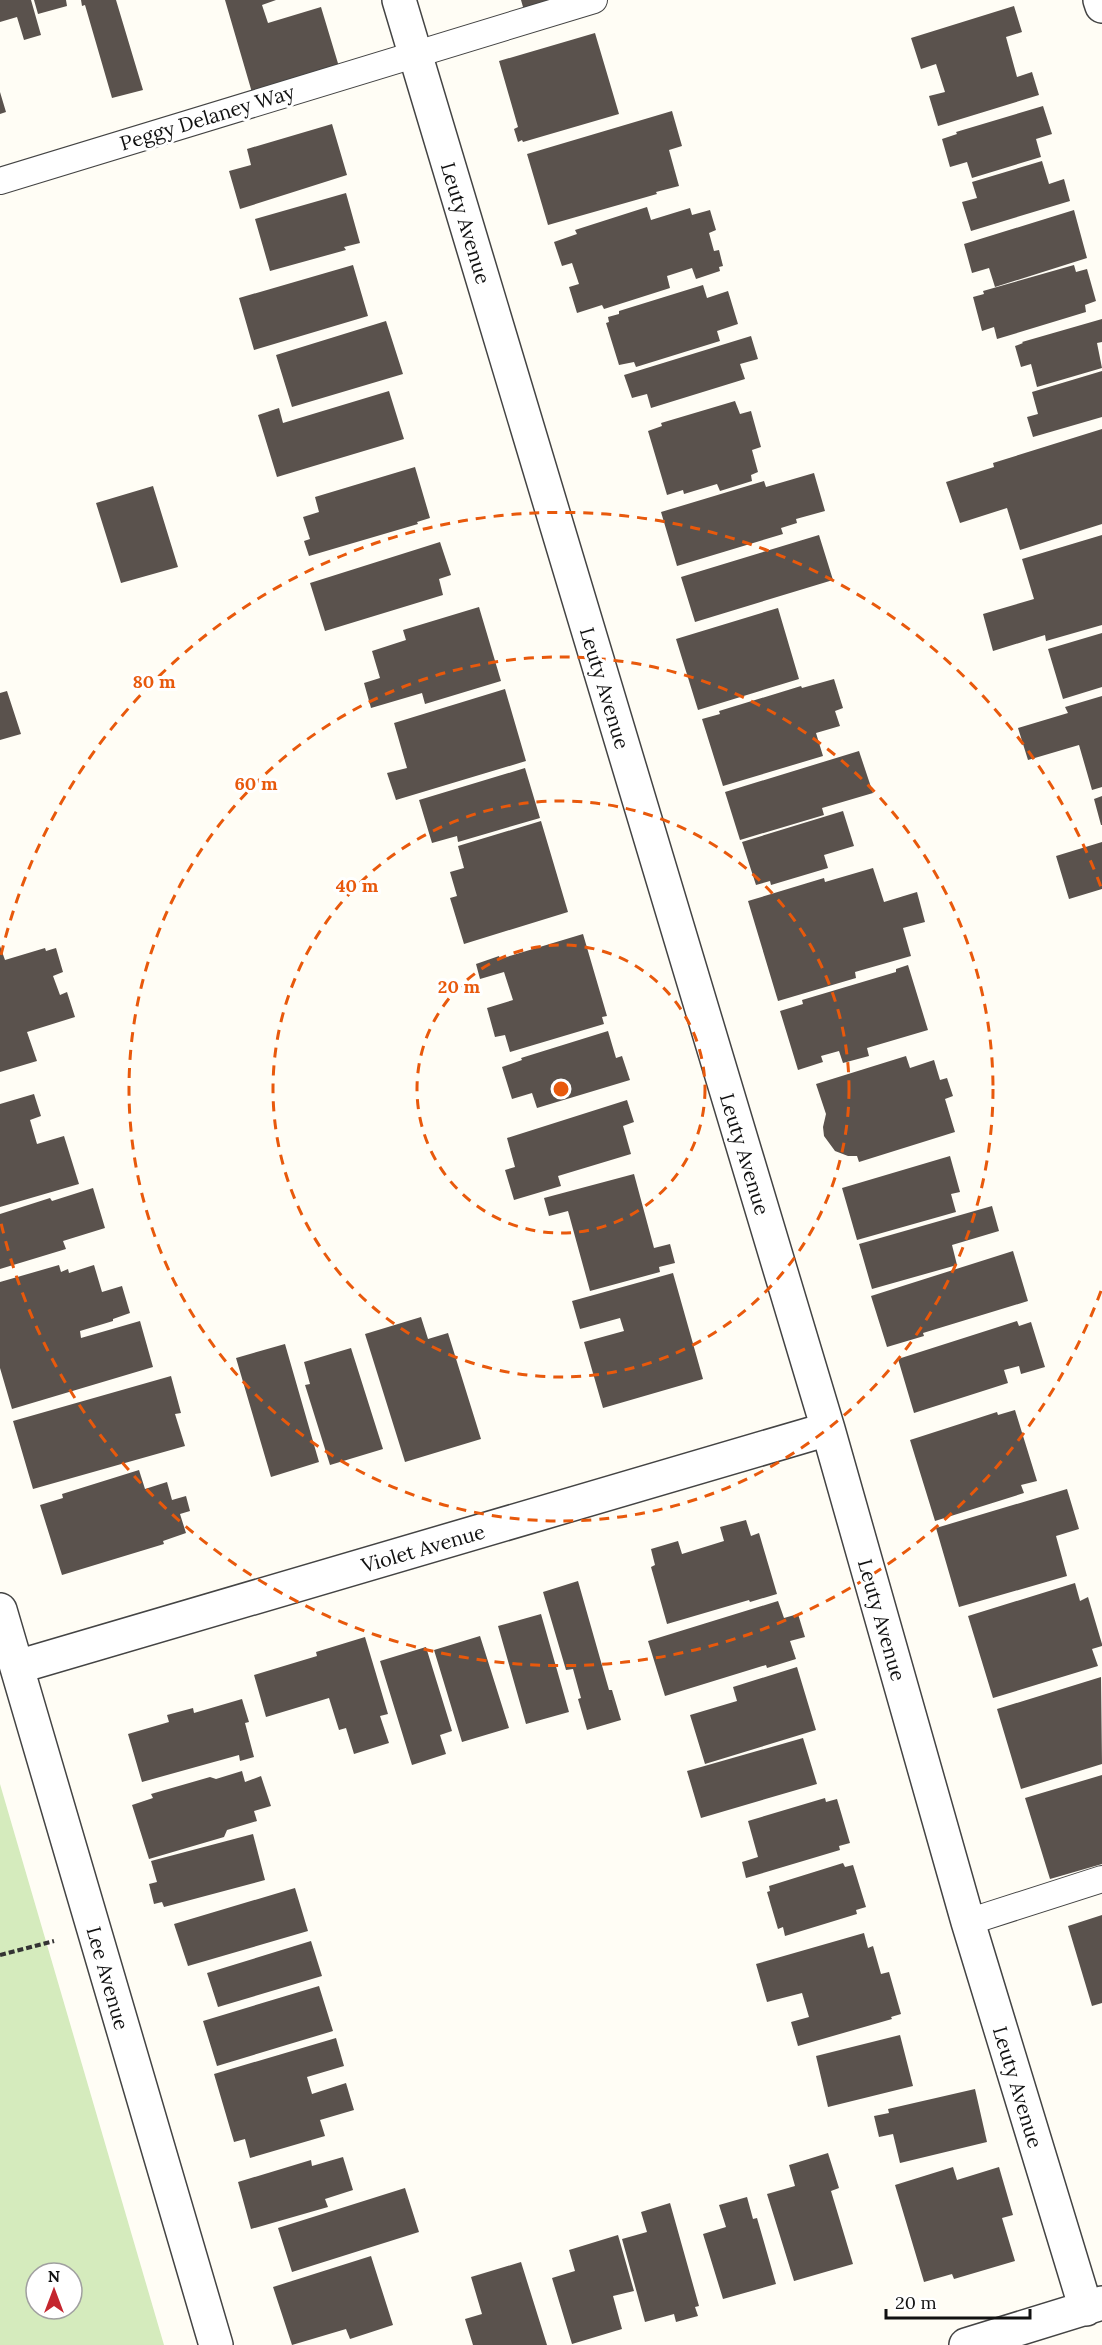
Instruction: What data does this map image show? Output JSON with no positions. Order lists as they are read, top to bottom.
{
  "streets": {
    "street": ["Leuty Avenue", "Violet Avenue", "Lee Avenue"],
    "lane": ["Peggy Delaney Way"]
  },
  "crossings": [
    ["Peggy Delaney Way", "Leuty Avenue"],
    ["Leuty Avenue", "Violet Avenue"],
    ["Violet Avenue", "Lee Avenue"]
  ],
  "scale_bar": "20 m",
  "north": "top",
  "rings": [
    "80 m",
    "60 m",
    "40 m",
    "20 m"
  ]
}
